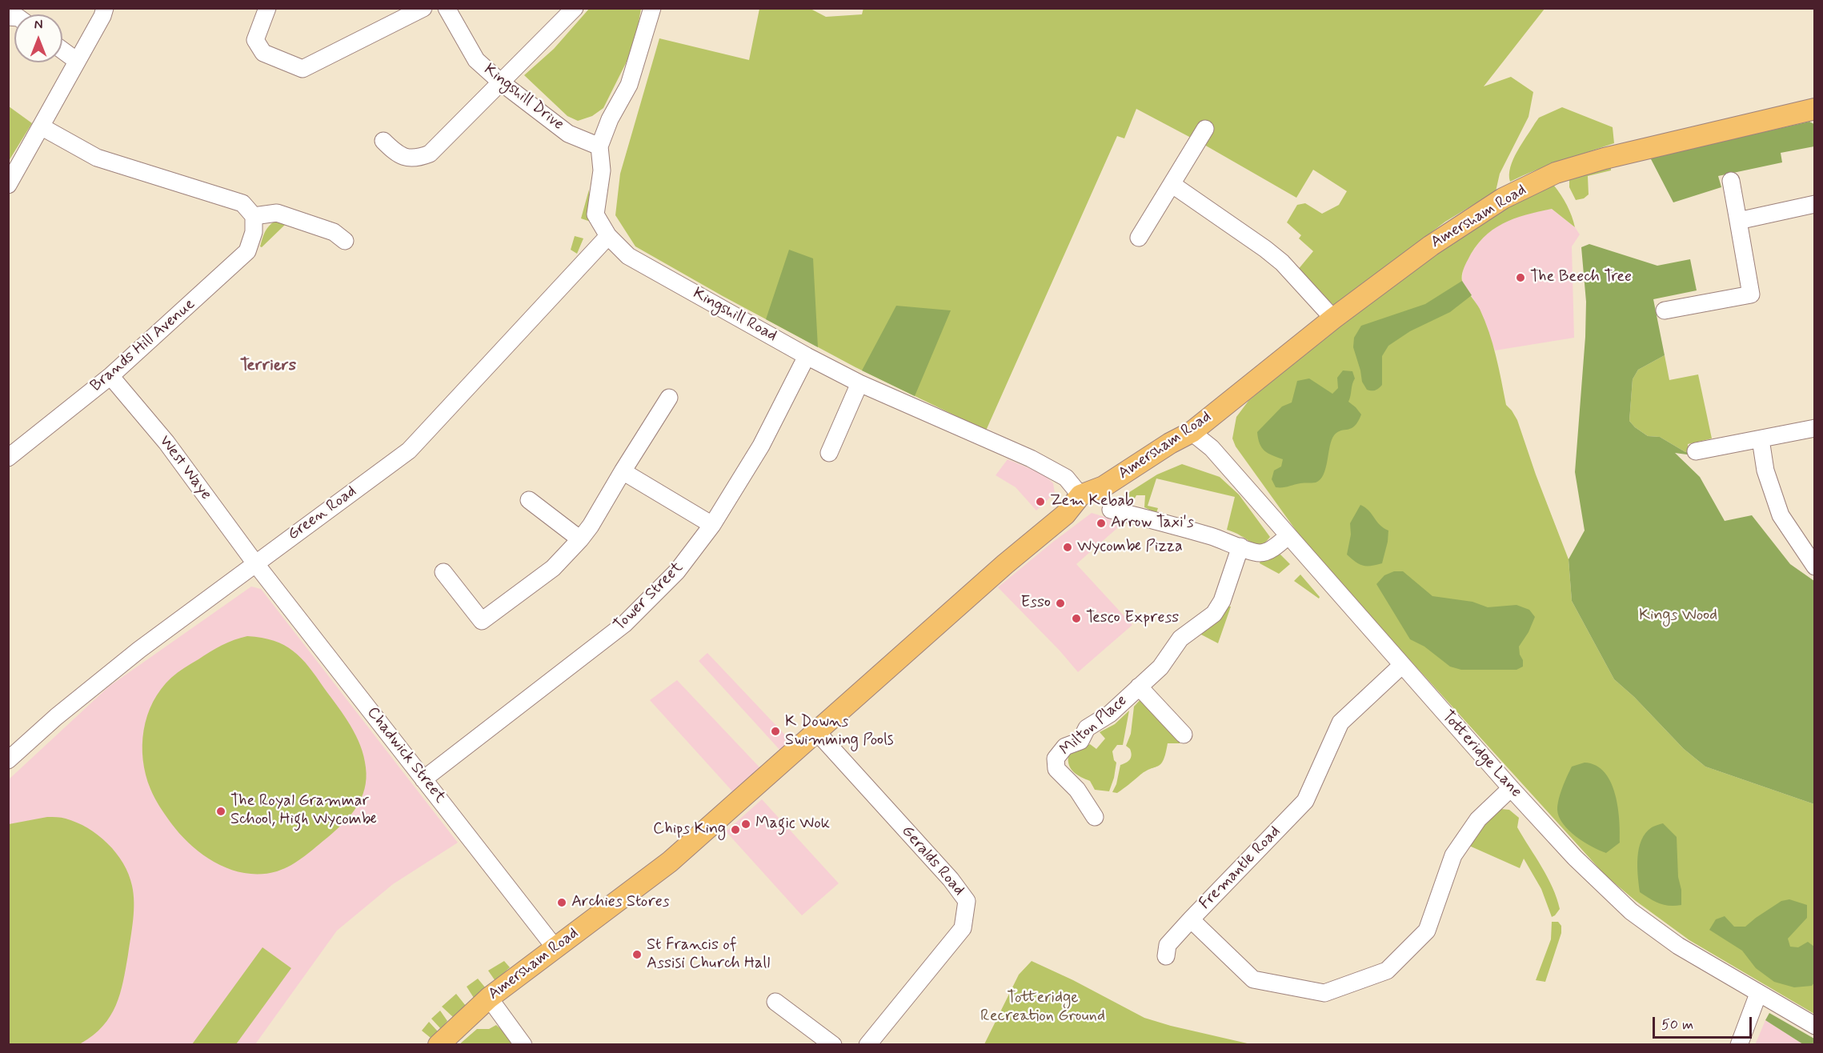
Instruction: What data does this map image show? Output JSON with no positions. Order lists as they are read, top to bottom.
{
  "streets": {
    "main road": ["Amersham Road"],
    "street": [
      "Kingshill Drive",
      "Kingshill Road",
      "Brands Hill Avenue",
      "West Waye",
      "Green Road",
      "Tower Street",
      "Milton Place",
      "Totteridge Lane",
      "Chadwick Street",
      "Geralds Road",
      "Fremantle Road"
    ]
  },
  "crossings": [
    ["Kingshill Drive", "Kingshill Road"],
    ["Amersham Road", "Kingshill Road"],
    ["Amersham Road", "Totteridge Lane"],
    ["Amersham Road", "Chadwick Street"],
    ["Amersham Road", "Geralds Road"],
    ["Kingshill Road", "Green Road"],
    ["Kingshill Road", "Tower Street"],
    ["Brands Hill Avenue", "West Waye"],
    ["West Waye", "Green Road"],
    ["West Waye", "Chadwick Street"],
    ["Green Road", "Chadwick Street"],
    ["Tower Street", "Chadwick Street"],
    ["Totteridge Lane", "Fremantle Road"]
  ],
  "districts": ["Terriers"],
  "parks": ["Kings Wood", "Totteridge Recreation Ground"],
  "places": [
    "The Beech Tree",
    "Zem Kebab",
    "Arrow Taxi's",
    "Wycombe Pizza",
    "Esso",
    "Tesco Express",
    "K Downs Swimming Pools",
    "The Royal Grammar School, High Wycombe",
    "Magic Wok",
    "Chips King",
    "Archies Stores",
    "St Francis of Assisi Church Hall"
  ],
  "scale_bar": "50 m",
  "north": "top"
}
